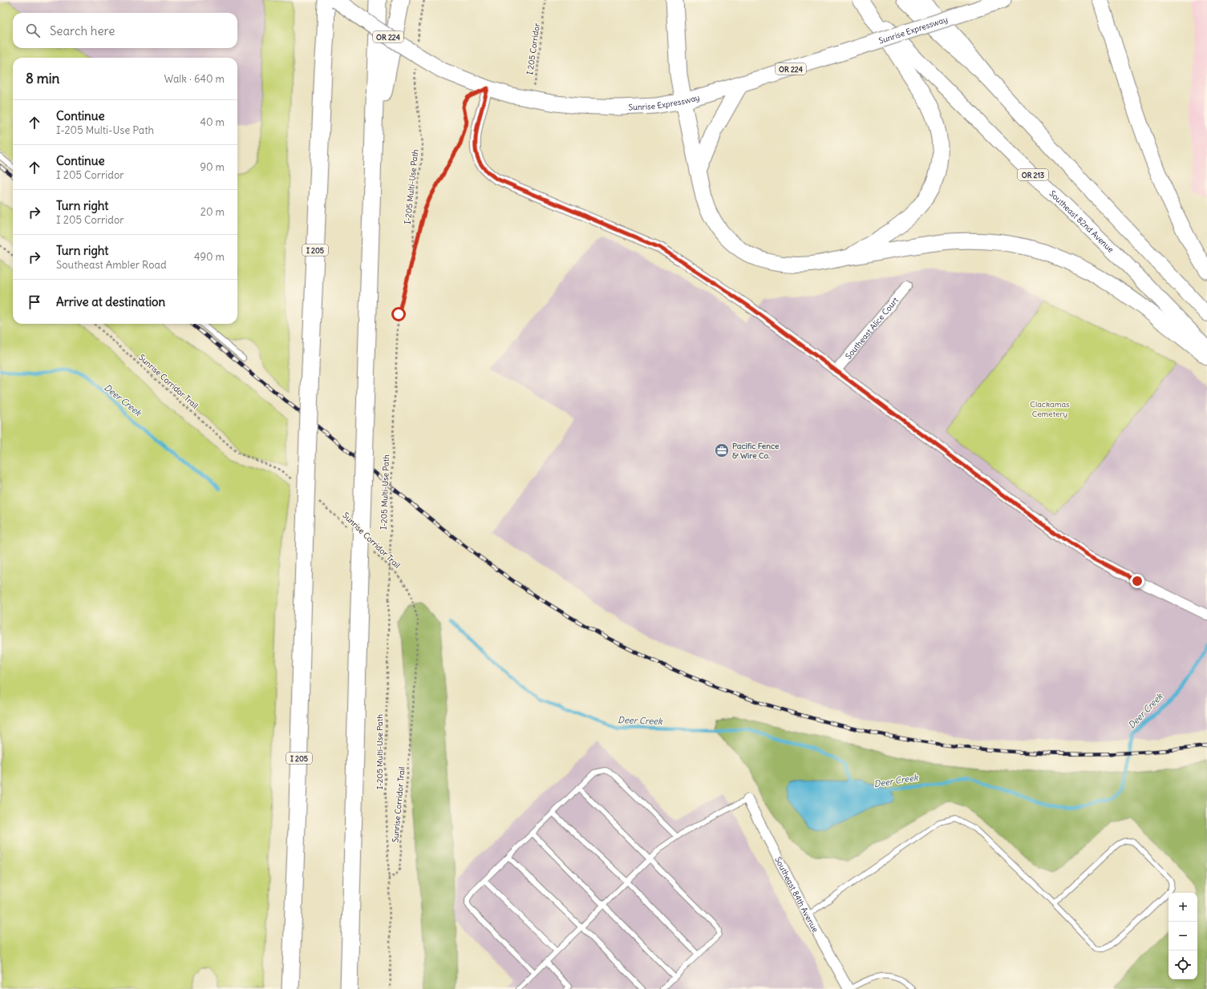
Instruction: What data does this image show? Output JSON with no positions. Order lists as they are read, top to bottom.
{
  "streets": {
    "highway": ["Sunrise Expressway", "OR 224", "I 205"],
    "main road": ["OR 213", "Southeast 82nd Avenue"],
    "street": ["Southeast Alice Court", "Southeast 84th Avenue"],
    "path": ["I 205 Corridor", "I-205 Multi-Use Path", "Sunrise Corridor Trail"]
  },
  "crossings": [
    ["Sunrise Expressway", "I 205 Corridor"],
    ["I-205 Multi-Use Path", "Sunrise Corridor Trail"]
  ],
  "water": ["Deer Creek"],
  "parks": ["Clackamas Cemetery"],
  "places": {
    "office": ["Pacific Fence & Wire Co."]
  },
  "page": {
    "search": "Search here",
    "heading": ["8 min", "Walk · 640 m"],
    "list": [
      ["Continue", "I-205 Multi-Use Path", "40 m"],
      ["Continue", "I 205 Corridor", "90 m"],
      ["Turn right", "I 205 Corridor", "20 m"],
      ["Turn right", "Southeast Ambler Road", "490 m"],
      "Arrive at destination"
    ],
    "map_buttons": ["+", "−"]
  }
}
